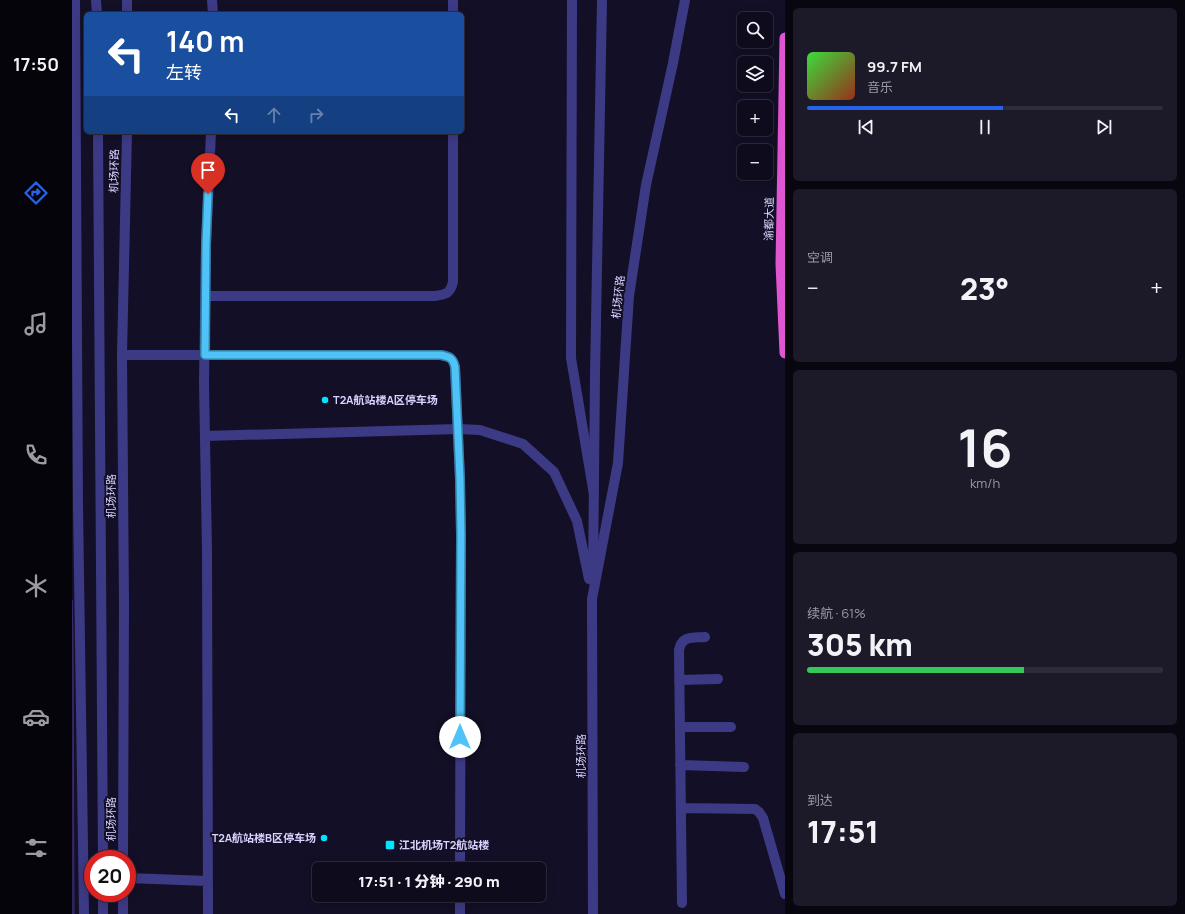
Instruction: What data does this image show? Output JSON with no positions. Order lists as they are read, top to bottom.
{
  "streets": {
    "highway": ["渝都大道"],
    "street": ["机场环路"]
  },
  "places": {
    "other": ["T2A航站楼A区停车场", "T2A航站楼B区停车场"],
    "transit": ["江北机场T2航站楼"]
  },
  "page": {
    "tabs": "17:50",
    "map_buttons": ["+", "−"],
    "turn": ["140 m", "左转"],
    "song": ["99.7 FM", "音乐"],
    "tile": [
      "空调",
      ["16", "km/h"],
      ["续航 · 61%", "305 km"],
      ["到达", "17:51"]
    ],
    "heat": ["−", "23°", "+"],
    "limit": "20",
    "trip": "17:51 · 1 分钟 · 290 m"
  }
}
